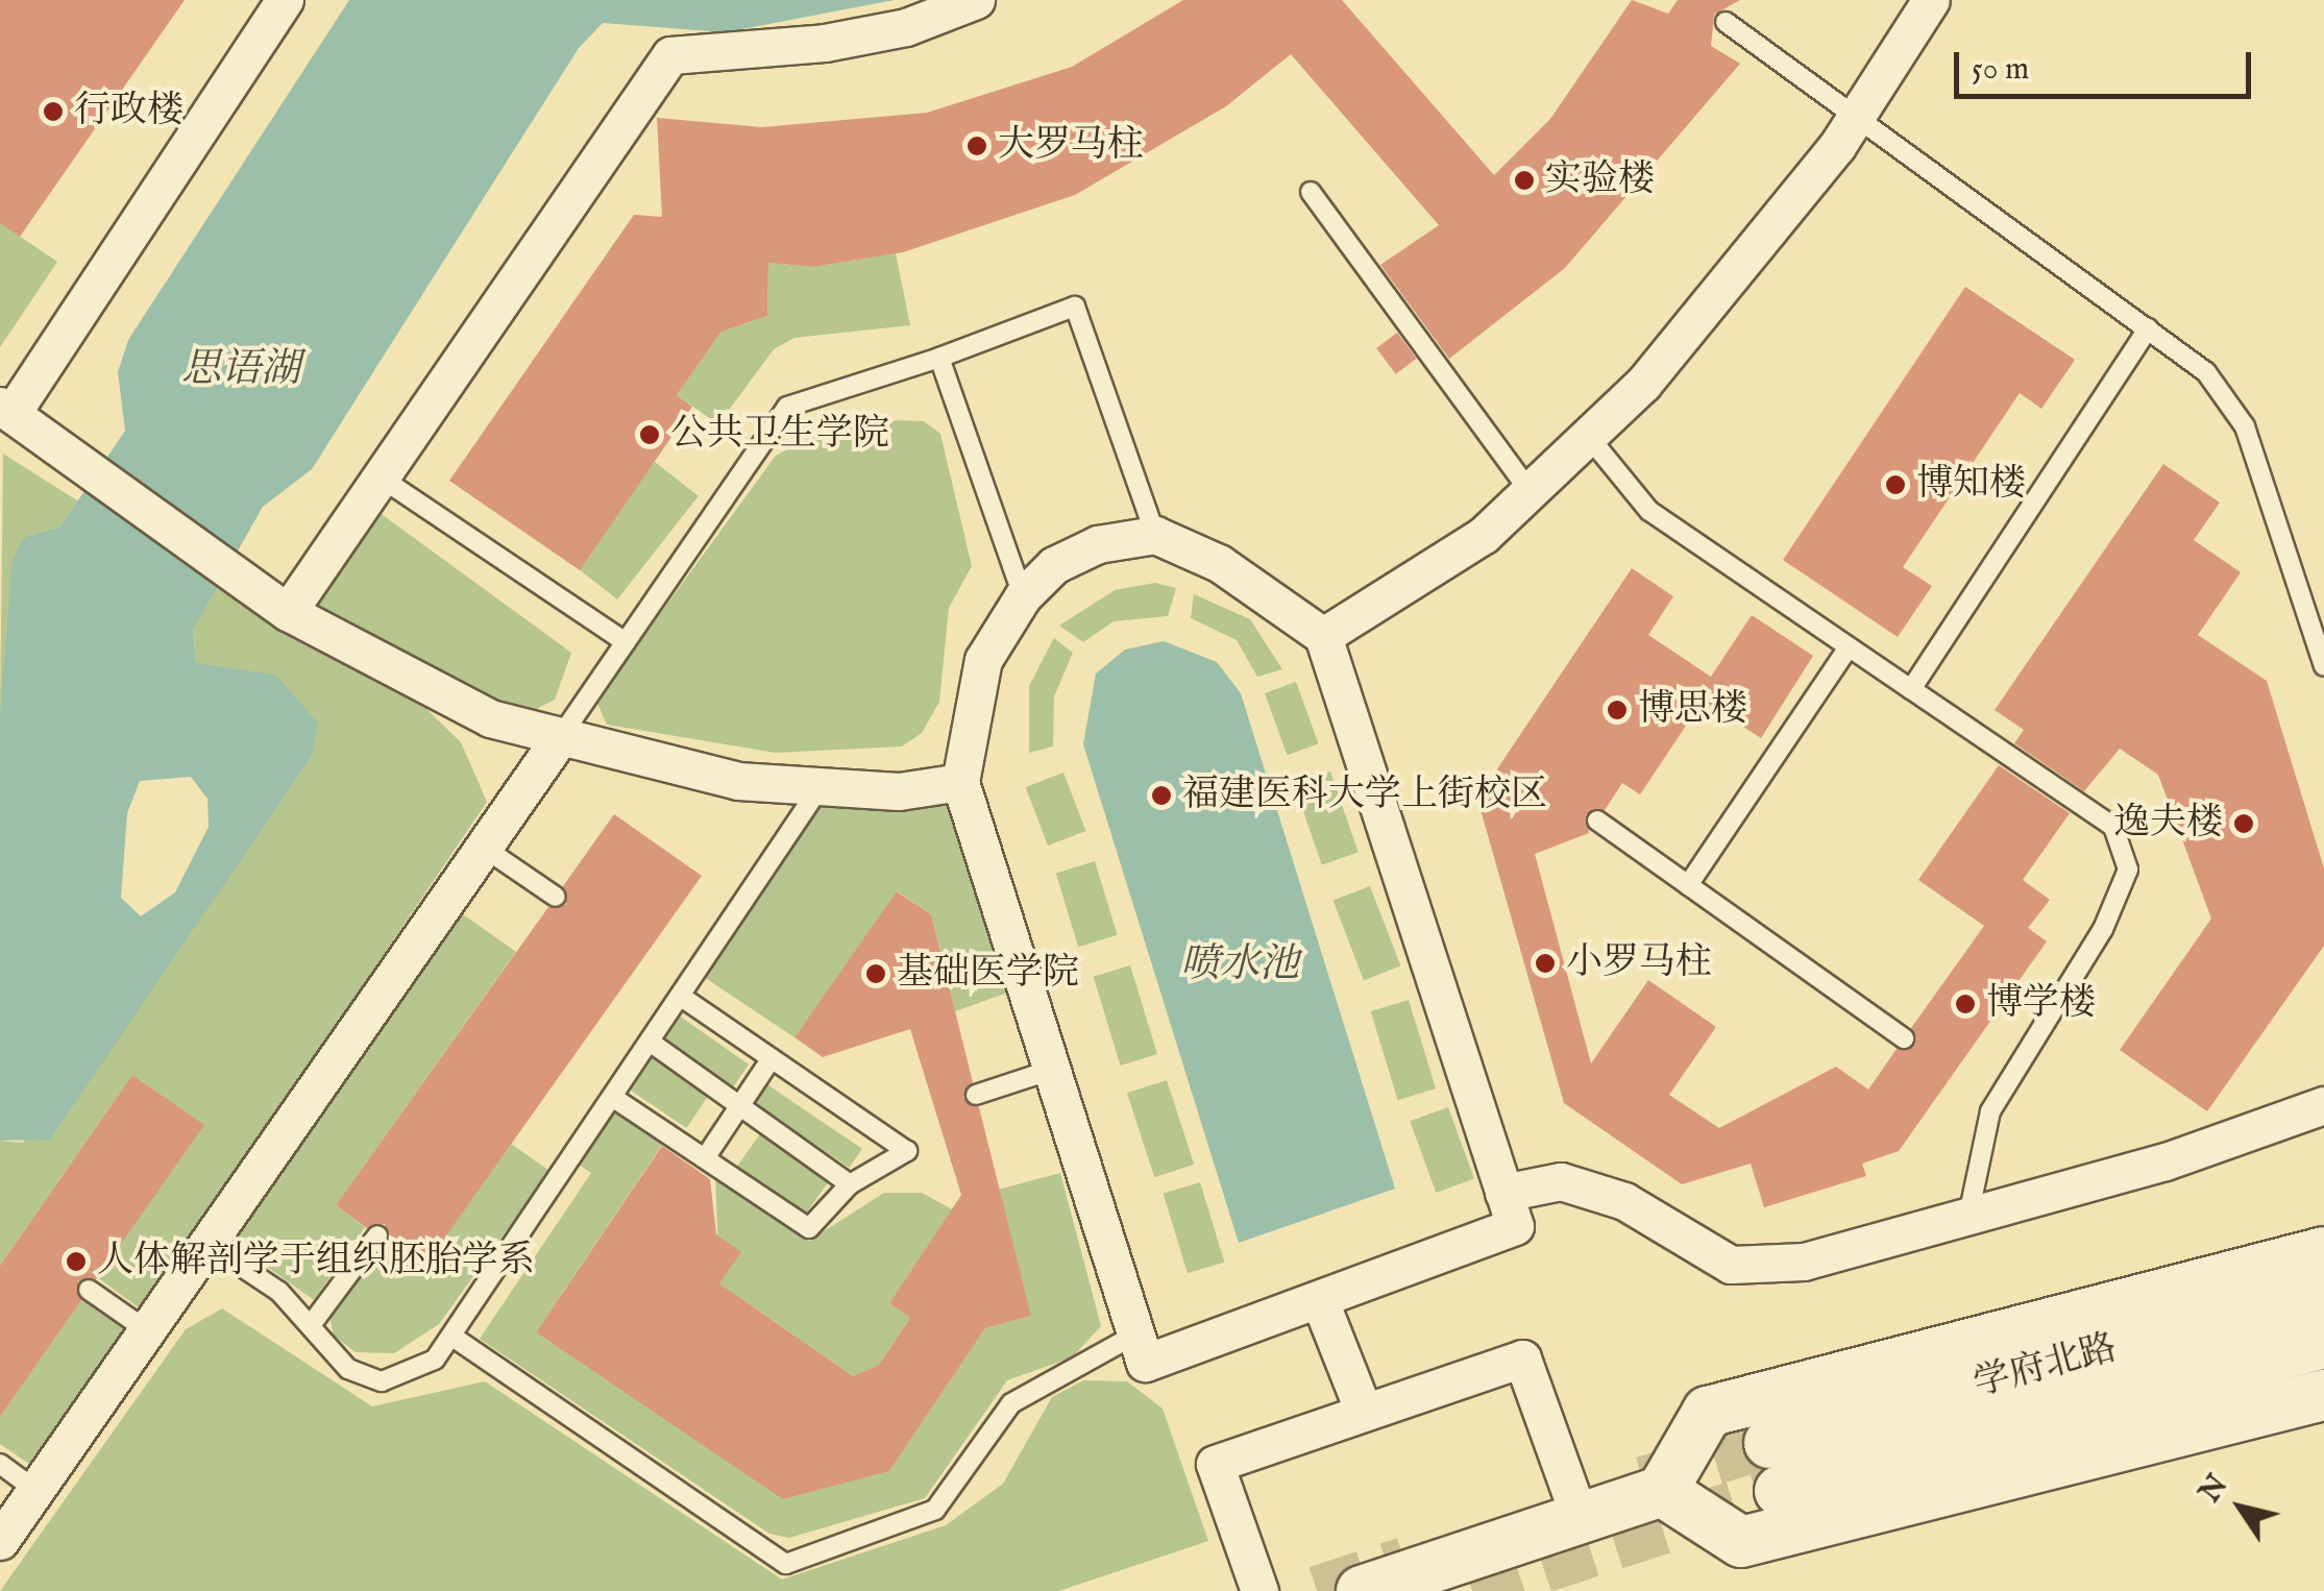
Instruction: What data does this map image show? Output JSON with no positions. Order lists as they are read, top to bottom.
{
  "streets": {
    "main road": ["学府北路"]
  },
  "water": ["思语湖", "喷水池"],
  "places": [
    "行政楼",
    "大罗马柱",
    "实验楼",
    "公共卫生学院",
    "博知楼",
    "博思楼",
    "福建医科大学上街校区",
    "逸夫楼",
    "小罗马柱",
    "基础医学院",
    "博学楼",
    "人体解剖学于组织胚胎学系"
  ],
  "scale_bar": "50 m",
  "north": "top left"
}
